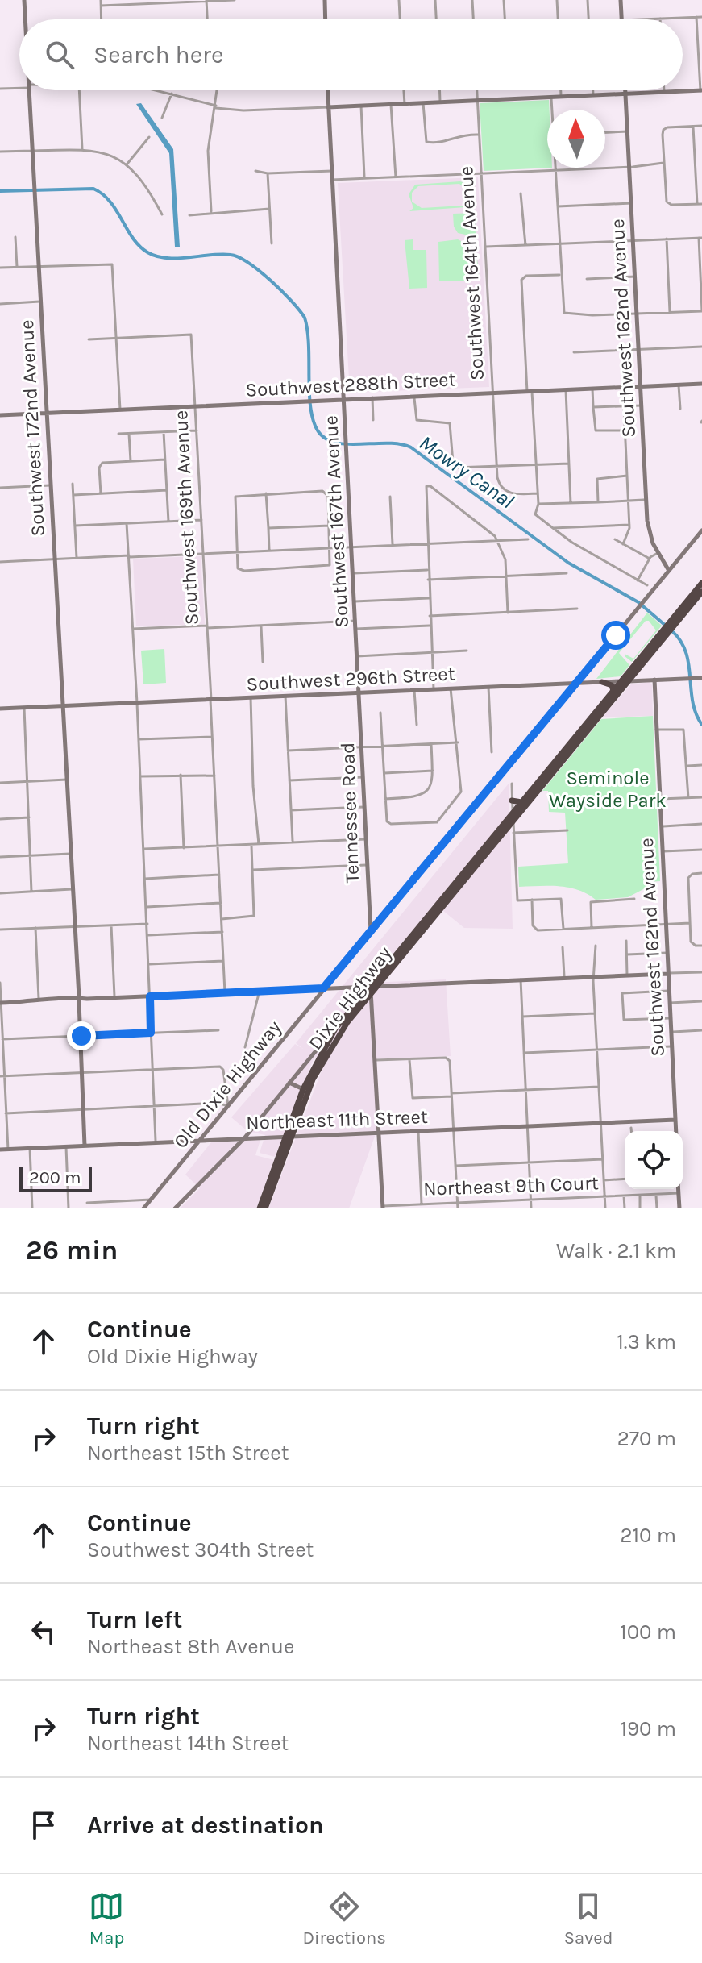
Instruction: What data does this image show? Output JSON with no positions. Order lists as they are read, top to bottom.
{
  "streets": {
    "highway": ["Dixie Highway"],
    "street": [
      "Southwest 164th Avenue",
      "Southwest 162nd Avenue",
      "Southwest 288th Street",
      "Southwest 172nd Avenue",
      "Southwest 169th Avenue",
      "Southwest 167th Avenue",
      "Southwest 296th Street",
      "Tennessee Road",
      "Old Dixie Highway",
      "Northeast 11th Street",
      "Northeast 9th Court"
    ]
  },
  "crossings": [
    ["Southwest 164th Avenue", "Southwest 288th Street"],
    ["Southwest 162nd Avenue", "Southwest 288th Street"],
    ["Southwest 162nd Avenue", "Southwest 296th Street"],
    ["Southwest 162nd Avenue", "Old Dixie Highway"],
    ["Southwest 162nd Avenue", "Northeast 11th Street"],
    ["Southwest 288th Street", "Southwest 172nd Avenue"],
    ["Southwest 288th Street", "Southwest 169th Avenue"],
    ["Southwest 288th Street", "Southwest 167th Avenue"],
    ["Southwest 172nd Avenue", "Southwest 296th Street"],
    ["Southwest 172nd Avenue", "Northeast 11th Street"],
    ["Southwest 169th Avenue", "Southwest 296th Street"],
    ["Southwest 167th Avenue", "Southwest 296th Street"],
    ["Southwest 167th Avenue", "Tennessee Road"],
    ["Southwest 296th Street", "Tennessee Road"],
    ["Southwest 296th Street", "Old Dixie Highway"],
    ["Tennessee Road", "Old Dixie Highway"],
    ["Dixie Highway", "Northeast 11th Street"],
    ["Old Dixie Highway", "Northeast 11th Street"]
  ],
  "water": ["Mowry Canal"],
  "parks": ["Seminole Wayside Park"],
  "scale_bar": "200 m",
  "north": "top",
  "page": {
    "search": "Search here",
    "scale": "200 m",
    "heading": ["26 min", "Walk · 2.1 km"],
    "list": [
      ["Continue", "Old Dixie Highway", "1.3 km"],
      ["Turn right", "Northeast 15th Street", "270 m"],
      ["Continue", "Southwest 304th Street", "210 m"],
      ["Turn left", "Northeast 8th Avenue", "100 m"],
      ["Turn right", "Northeast 14th Street", "190 m"],
      "Arrive at destination"
    ],
    "nav": ["Map", "Directions", "Saved"]
  }
}
